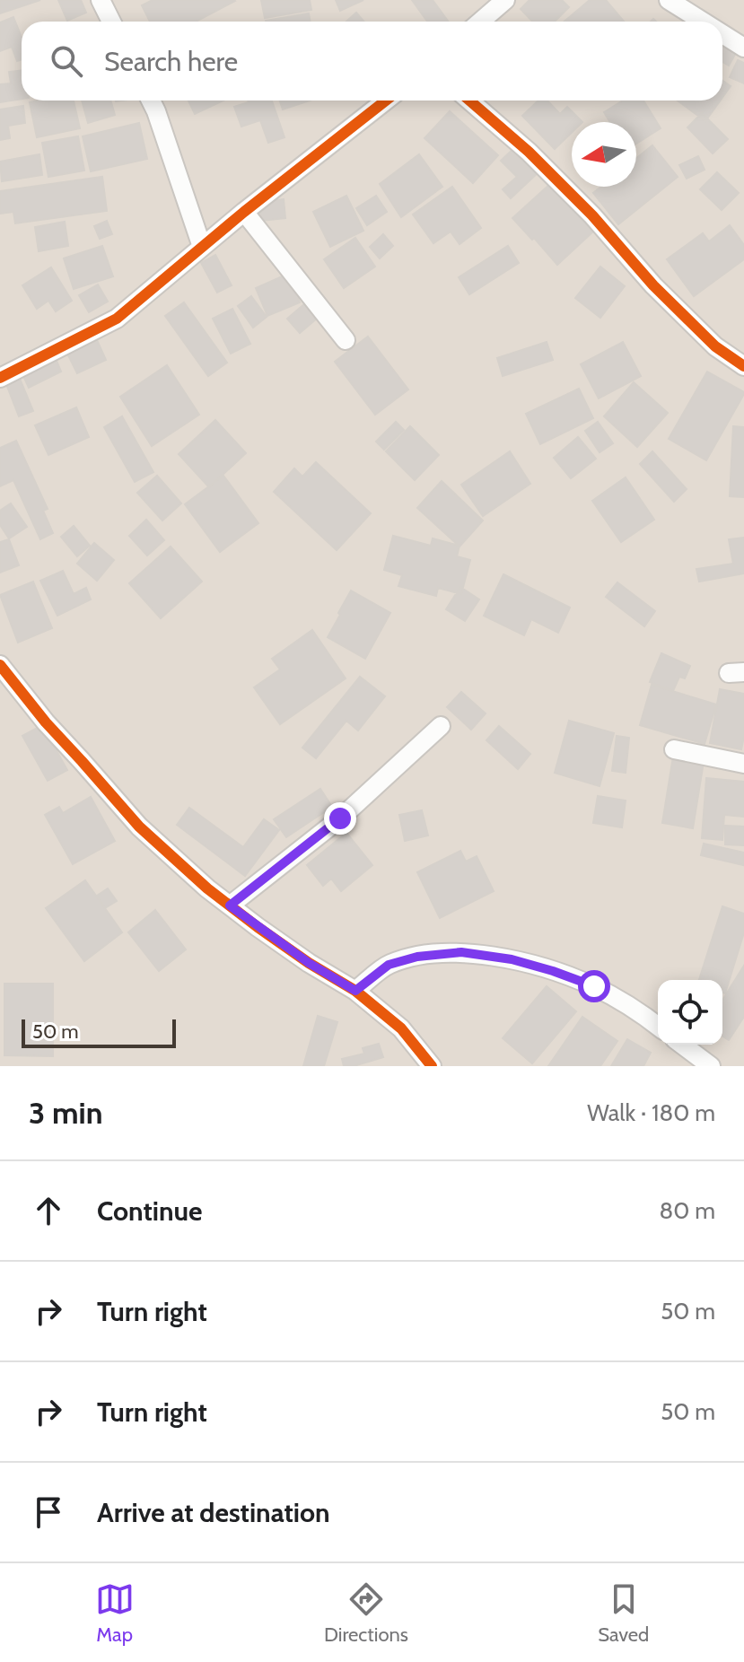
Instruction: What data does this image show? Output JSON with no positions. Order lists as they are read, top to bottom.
{
  "scale_bar": "50 m",
  "north": "left",
  "page": {
    "search": "Search here",
    "scale": "50 m",
    "heading": ["3 min", "Walk · 180 m"],
    "list": [
      ["Continue", "80 m"],
      ["Turn right", "50 m"],
      ["Turn right", "50 m"],
      "Arrive at destination"
    ],
    "nav": ["Map", "Directions", "Saved"]
  }
}
